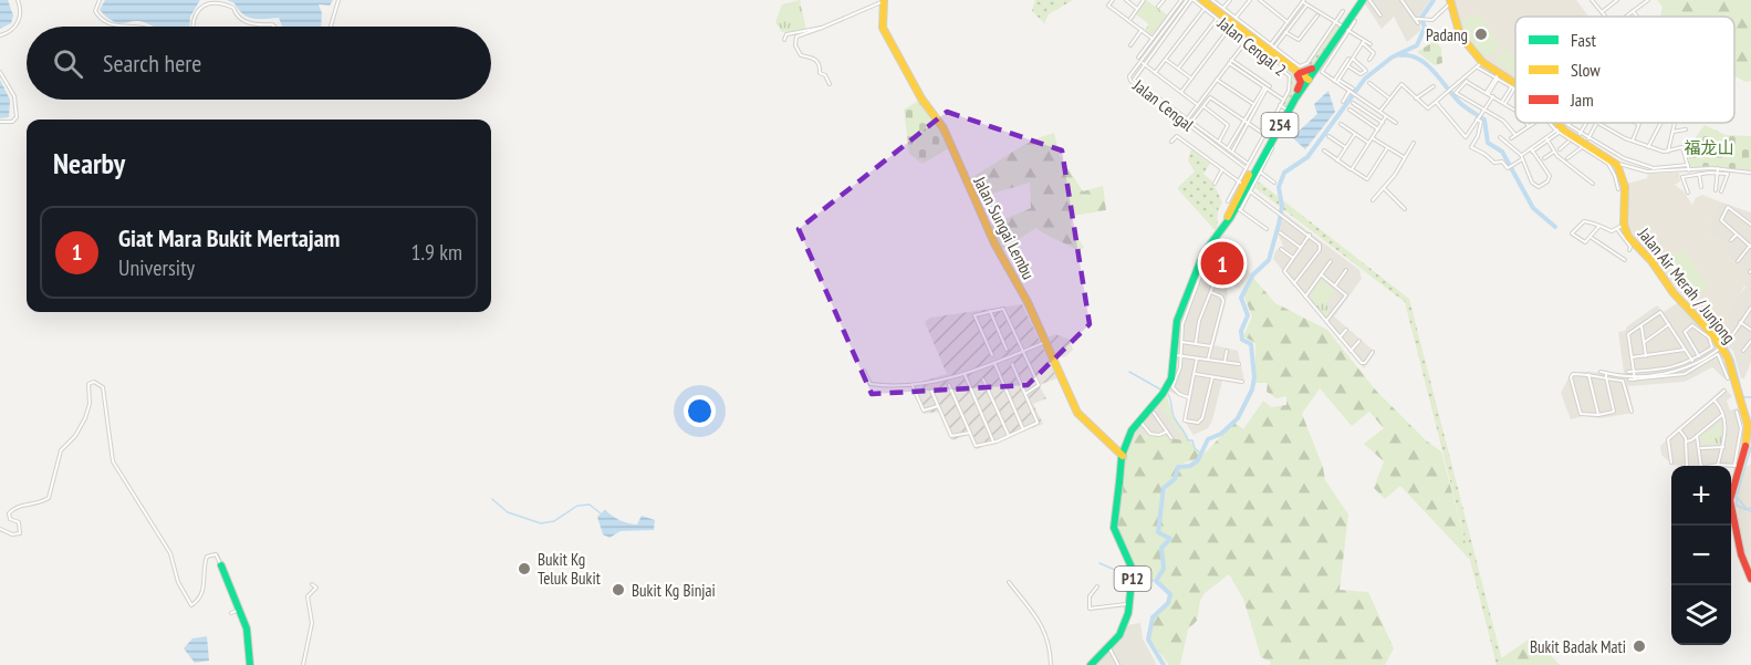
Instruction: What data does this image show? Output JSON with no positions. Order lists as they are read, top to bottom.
{
  "streets": {
    "main road": [
      "254",
      "Jalan Sungai Lembu",
      "Jalan Air Merah / Junjong",
      "P12"
    ],
    "street": ["Jalan Cengal 2", "Jalan Cengal"]
  },
  "crossings": [
    ["Jalan Cengal 2", "Jalan Cengal"],
    ["254", "P12"],
    ["Jalan Sungai Lembu", "P12"]
  ],
  "parks": ["福龙山"],
  "places": [
    "Padang",
    "Bukit Kg Teluk Bukit",
    "Bukit Kg Binjai",
    "Bukit Badak Mati"
  ],
  "legend": ["Fast", "Slow", "Jam"],
  "page": {
    "search": "Search here",
    "heading": "Nearby",
    "list": [
      {
        "mark": "1",
        "name": "Giat Mara Bukit Mertajam",
        "note": "University",
        "value": "1.9 km"
      }
    ],
    "pins": "1",
    "map_buttons": ["+", "−"]
  }
}
